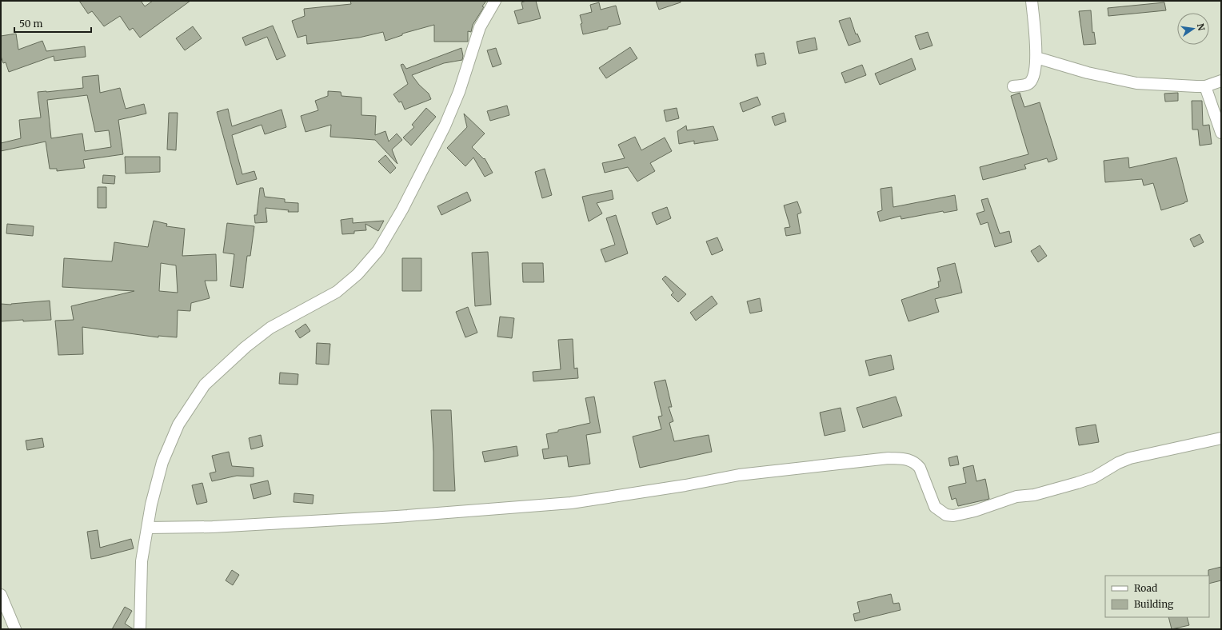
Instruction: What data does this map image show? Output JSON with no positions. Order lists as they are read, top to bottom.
{
  "legend": ["Road", "Building"],
  "scale_bar": "50 m",
  "north": "right"
}
